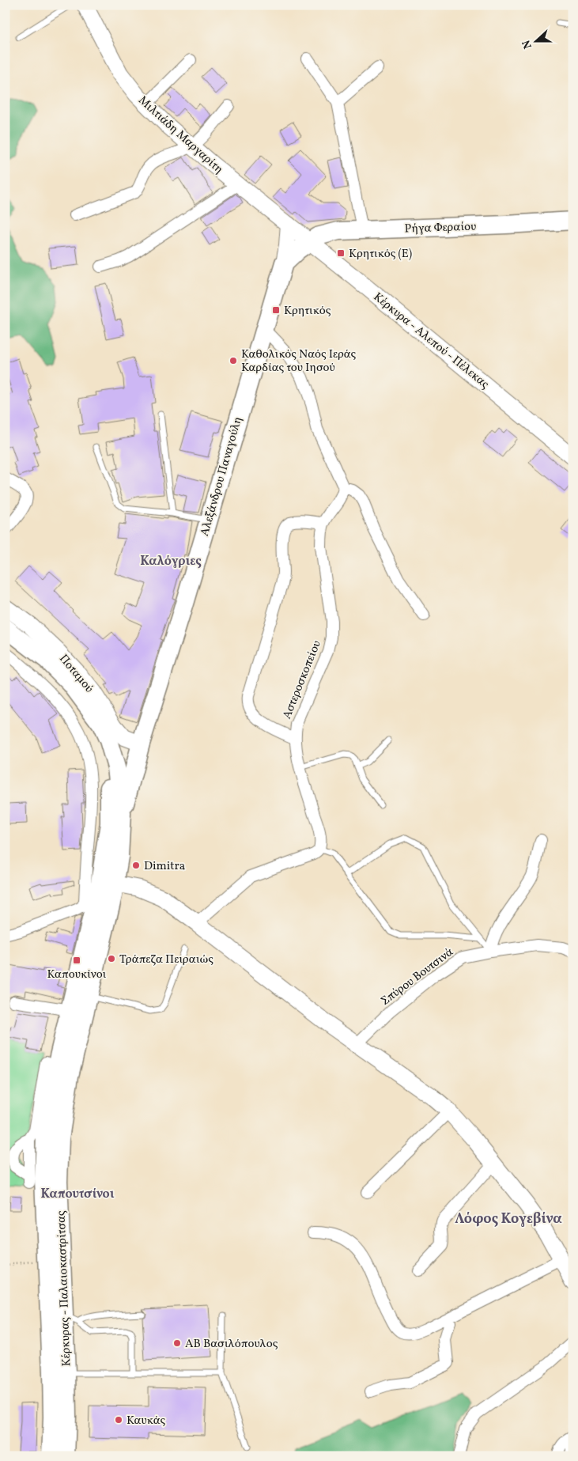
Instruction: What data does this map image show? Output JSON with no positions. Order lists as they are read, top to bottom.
{
  "streets": {
    "main road": ["Ρήγα Φεραίου", "Αλεξάνδρου Παναγούλη", "Κέρκυρας - Παλαιοκαστρίτσας"],
    "street": [
      "Μιλτιάδη Μαργαρίτη",
      "Κέρκυρα - Αλεπού - Πέλεκας",
      "Ποταμού",
      "Αστεροσκοπείου",
      "Σπύρου Βουτσινά"
    ]
  },
  "crossings": [
    ["Μιλτιάδη Μαργαρίτη", "Κέρκυρα - Αλεπού - Πέλεκας"],
    ["Ρήγα Φεραίου", "Κέρκυρα - Αλεπού - Πέλεκας"],
    ["Αλεξάνδρου Παναγούλη", "Ποταμού"],
    ["Αλεξάνδρου Παναγούλη", "Κέρκυρας - Παλαιοκαστρίτσας"]
  ],
  "districts": ["Καλόγριες", "Καπουτσίνοι", "Λόφος Κογεβίνα"],
  "places": {
    "transit": ["Κρητικός (E)", "Κρητικός", "Καπουκίνοι"],
    "other": [
      "Καθολικός Ναός Ιεράς Καρδίας του Ιησού",
      "Dimitra",
      "Τράπεζα Πειραιώς",
      "ΑΒ Βασιλόπουλος",
      "Καυκάς"
    ]
  },
  "north": "left"
}
